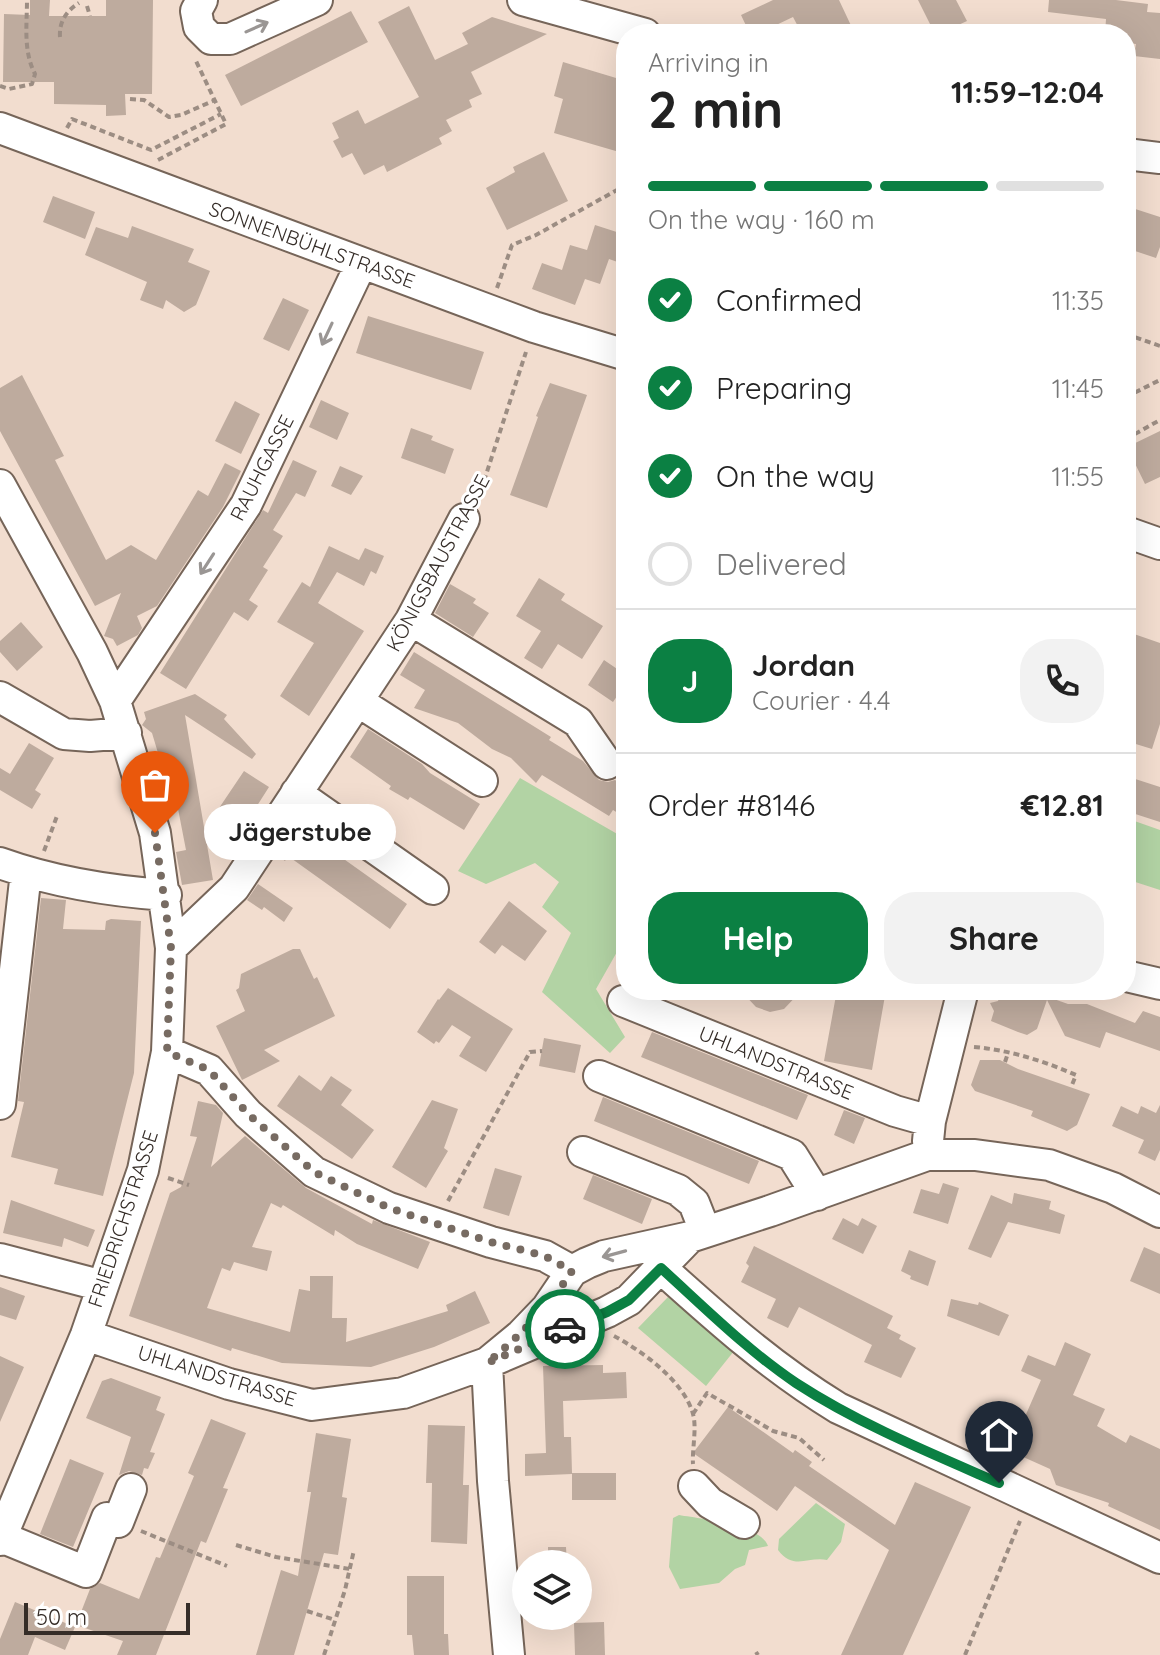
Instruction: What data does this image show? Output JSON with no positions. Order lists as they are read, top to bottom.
{
  "streets": {
    "street": [
      "SONNENBÜHLSTRASSE",
      "RAUHGASSE",
      "KÖNIGSBAUSTRASSE",
      "UHLANDSTRASSE",
      "FRIEDRICHSTRASSE"
    ]
  },
  "crossings": [
    ["SONNENBÜHLSTRASSE", "RAUHGASSE"],
    ["SONNENBÜHLSTRASSE", "KÖNIGSBAUSTRASSE"],
    ["RAUHGASSE", "FRIEDRICHSTRASSE"],
    ["KÖNIGSBAUSTRASSE", "FRIEDRICHSTRASSE"],
    ["UHLANDSTRASSE", "FRIEDRICHSTRASSE"]
  ],
  "one_way": ["RAUHGASSE"],
  "places": ["Jägerstube"],
  "scale_bar": "50 m",
  "page": {
    "heading": ["2 min", "Arriving in", "11:59–12:04"],
    "panel": [
      "Jordan",
      "Courier · 4.4",
      "Order #8146",
      "€12.81"
    ],
    "bar": "On the way · 160 m",
    "list": [
      ["Confirmed", "11:35"],
      ["Preparing", "11:45"],
      ["On the way", "11:55"],
      "Delivered"
    ],
    "round": "J",
    "bubble": "Jägerstube",
    "buttons": ["Help", "Share"],
    "scale": "50 m"
  }
}
